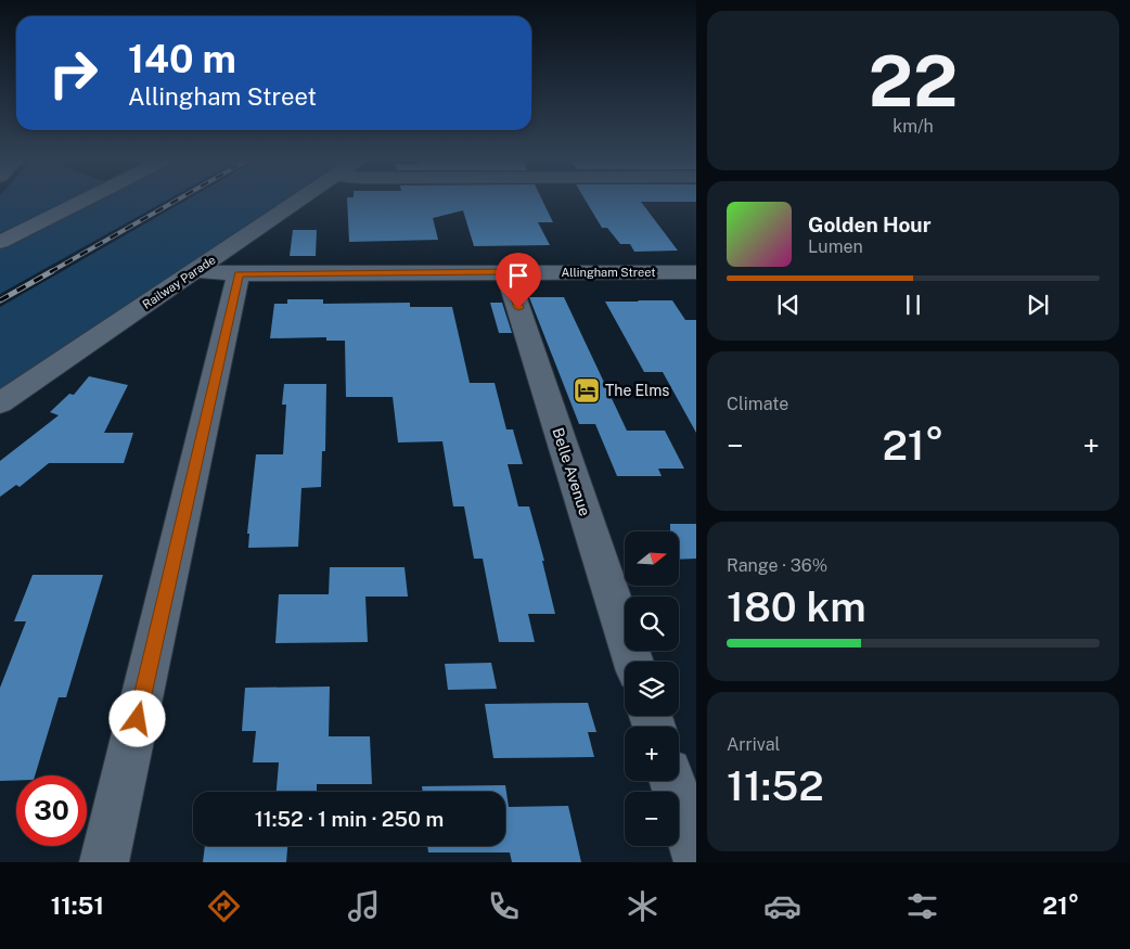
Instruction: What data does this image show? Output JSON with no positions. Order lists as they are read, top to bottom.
{
  "streets": {
    "street": ["Allingham Street", "Railway Parade", "Belle Avenue"]
  },
  "crossings": [
    ["Allingham Street", "Railway Parade"],
    ["Allingham Street", "Belle Avenue"]
  ],
  "places": {
    "hotel": ["The Elms"]
  },
  "north": "right",
  "page": {
    "tile": [
      ["22", "km/h"],
      "Climate",
      ["Range · 36%", "180 km"],
      ["Arrival", "11:52"]
    ],
    "turn": ["140 m", "Allingham Street"],
    "song": ["Golden Hour", "Lumen"],
    "heat": ["−", "21°", "+"],
    "map_buttons": ["+", "−"],
    "limit": "30",
    "trip": "11:52 · 1 min · 250 m",
    "tabs": ["11:51", "21°"]
  }
}
